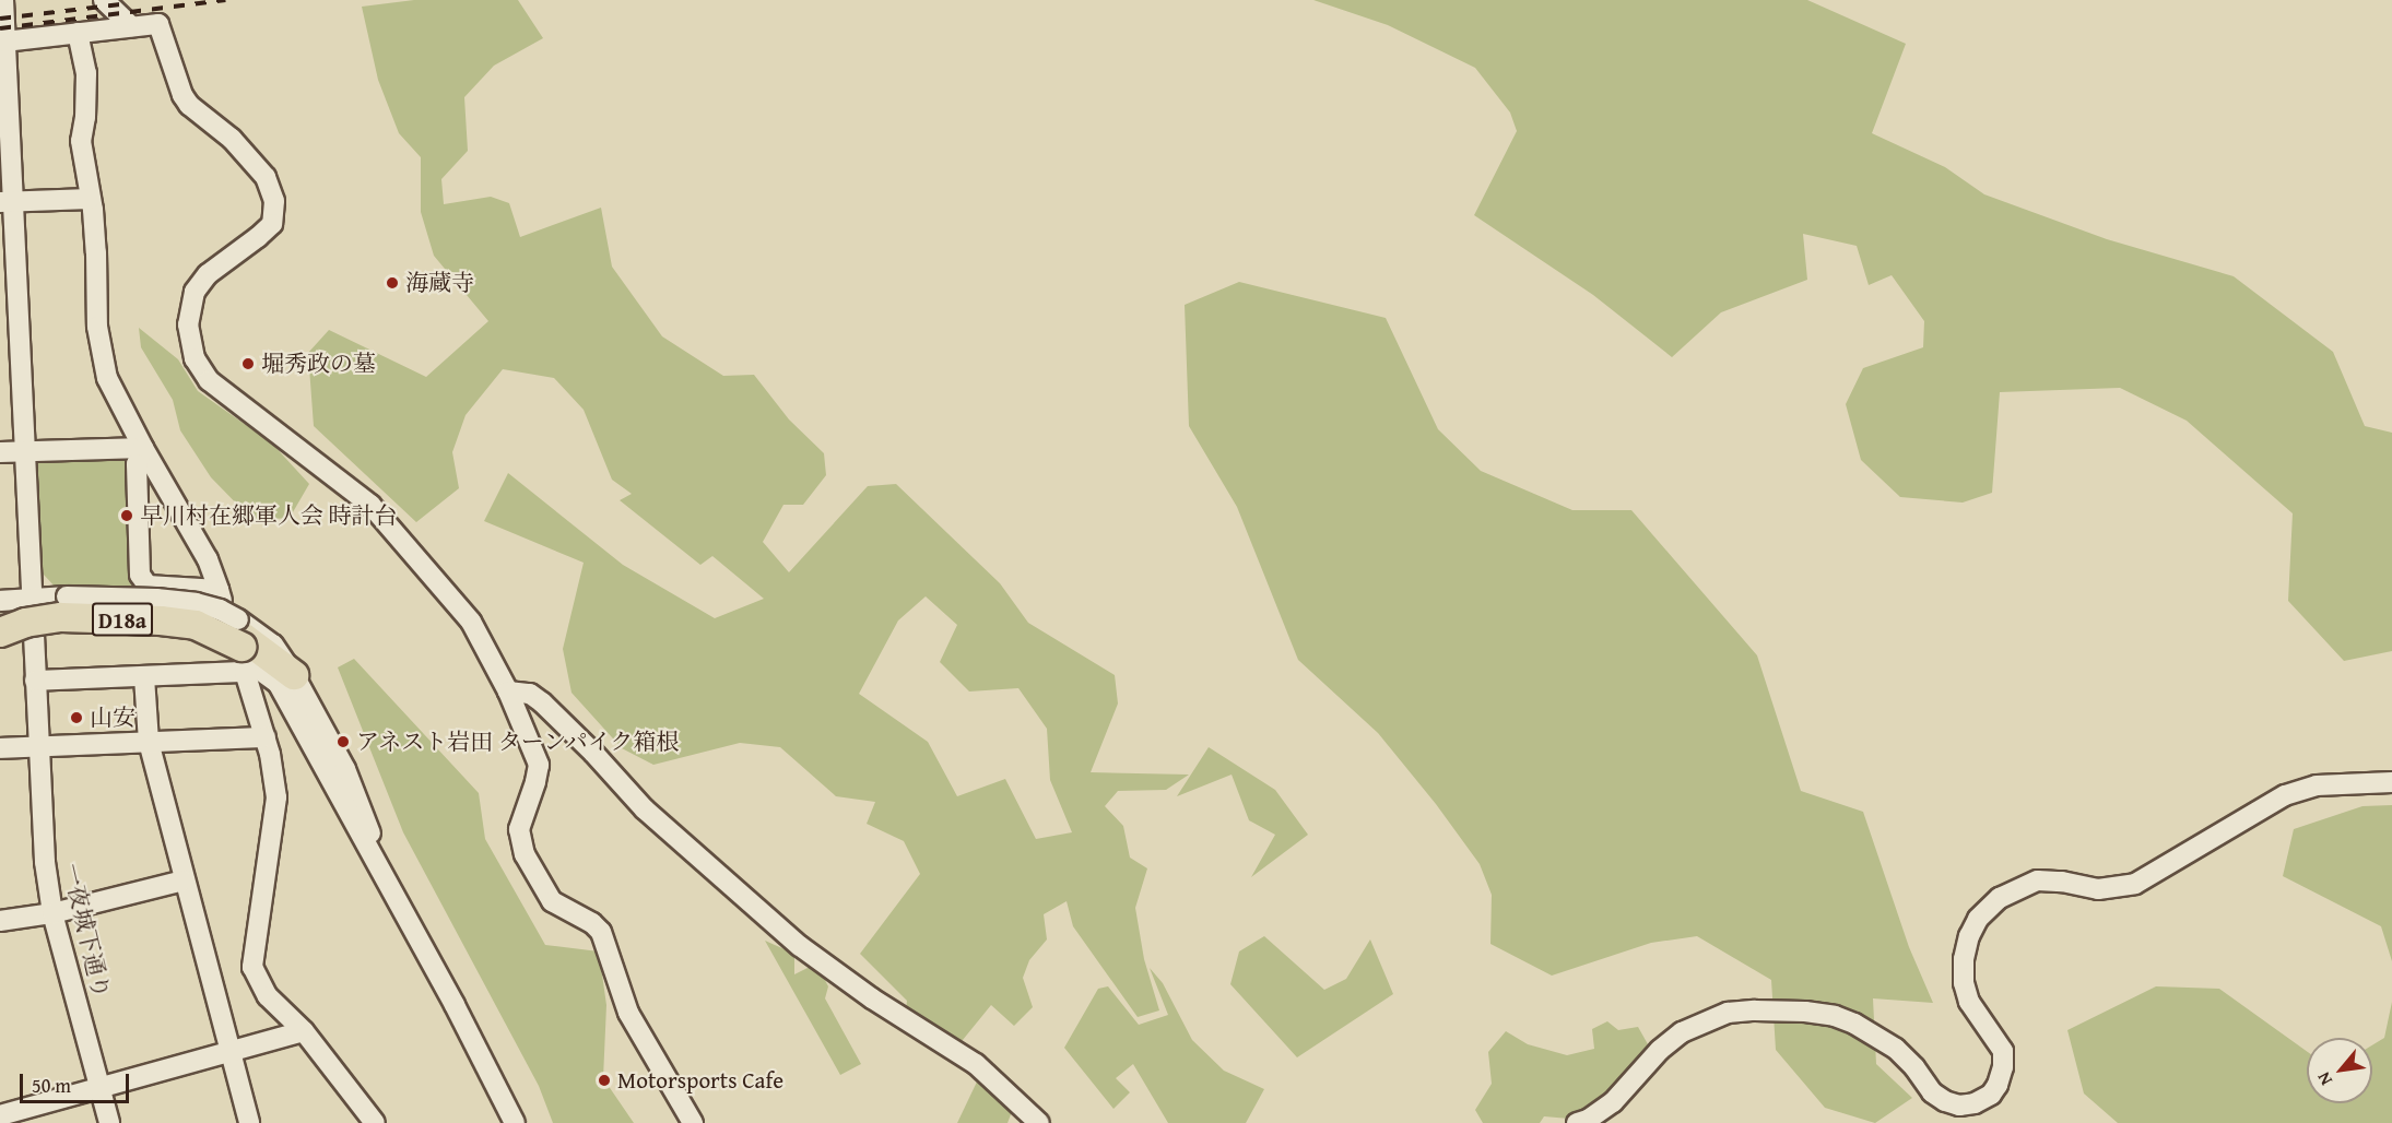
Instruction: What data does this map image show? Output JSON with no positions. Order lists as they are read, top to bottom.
{
  "streets": {
    "highway": ["D18a"],
    "street": ["一夜城下通り"]
  },
  "places": [
    "海蔵寺",
    "堀秀政の墓",
    "早川村在郷軍人会 時計台",
    "山安",
    "アネスト岩田 ターンパイク箱根",
    "Motorsports Cafe"
  ],
  "scale_bar": "50 m",
  "north": "bottom left"
}
